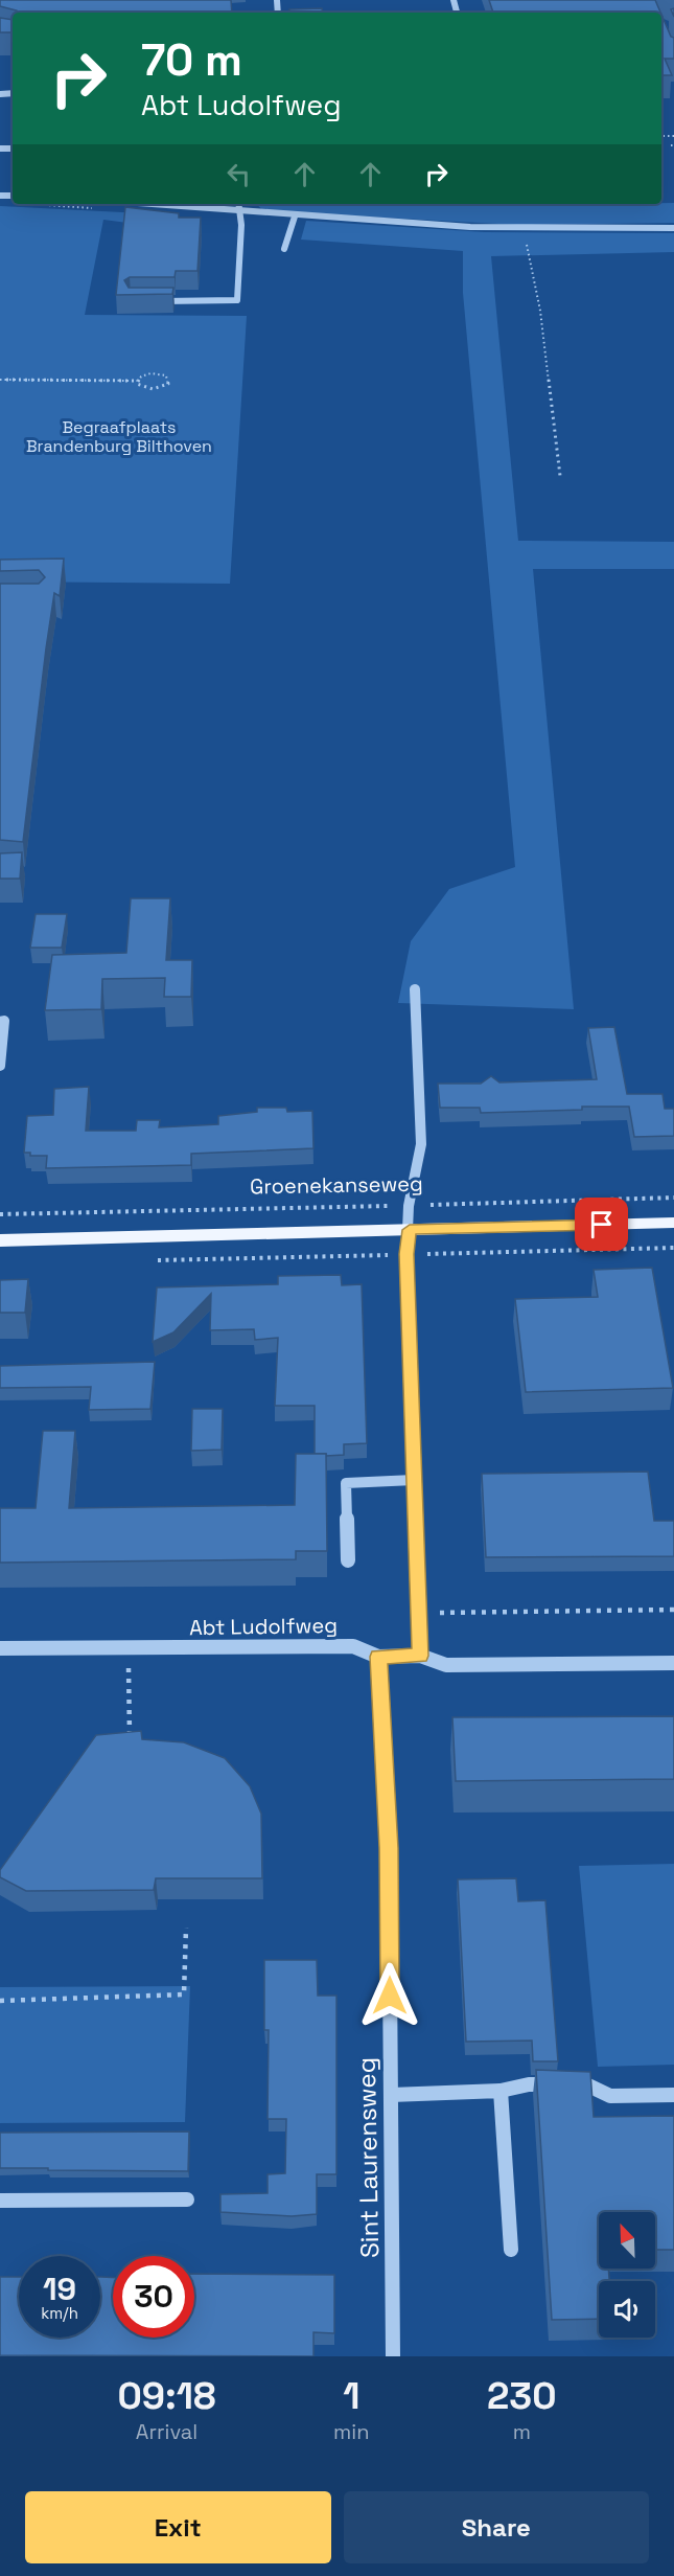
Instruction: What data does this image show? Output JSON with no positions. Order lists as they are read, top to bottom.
{
  "streets": {
    "street": ["Abt Ludolfweg", "Sint Laurensweg"],
    "path": ["Groenekanseweg"]
  },
  "crossings": [
    ["Abt Ludolfweg", "Sint Laurensweg"]
  ],
  "parks": ["Begraafplaats Brandenburg Bilthoven"],
  "north": "top left",
  "page": {
    "turn": ["70 m", "Abt Ludolfweg"],
    "speed": "19 km/h",
    "limit": "30",
    "eta": [
      "09:18",
      "Arrival",
      "1",
      "min",
      "230",
      "m"
    ],
    "buttons": ["Exit", "Share"]
  }
}
